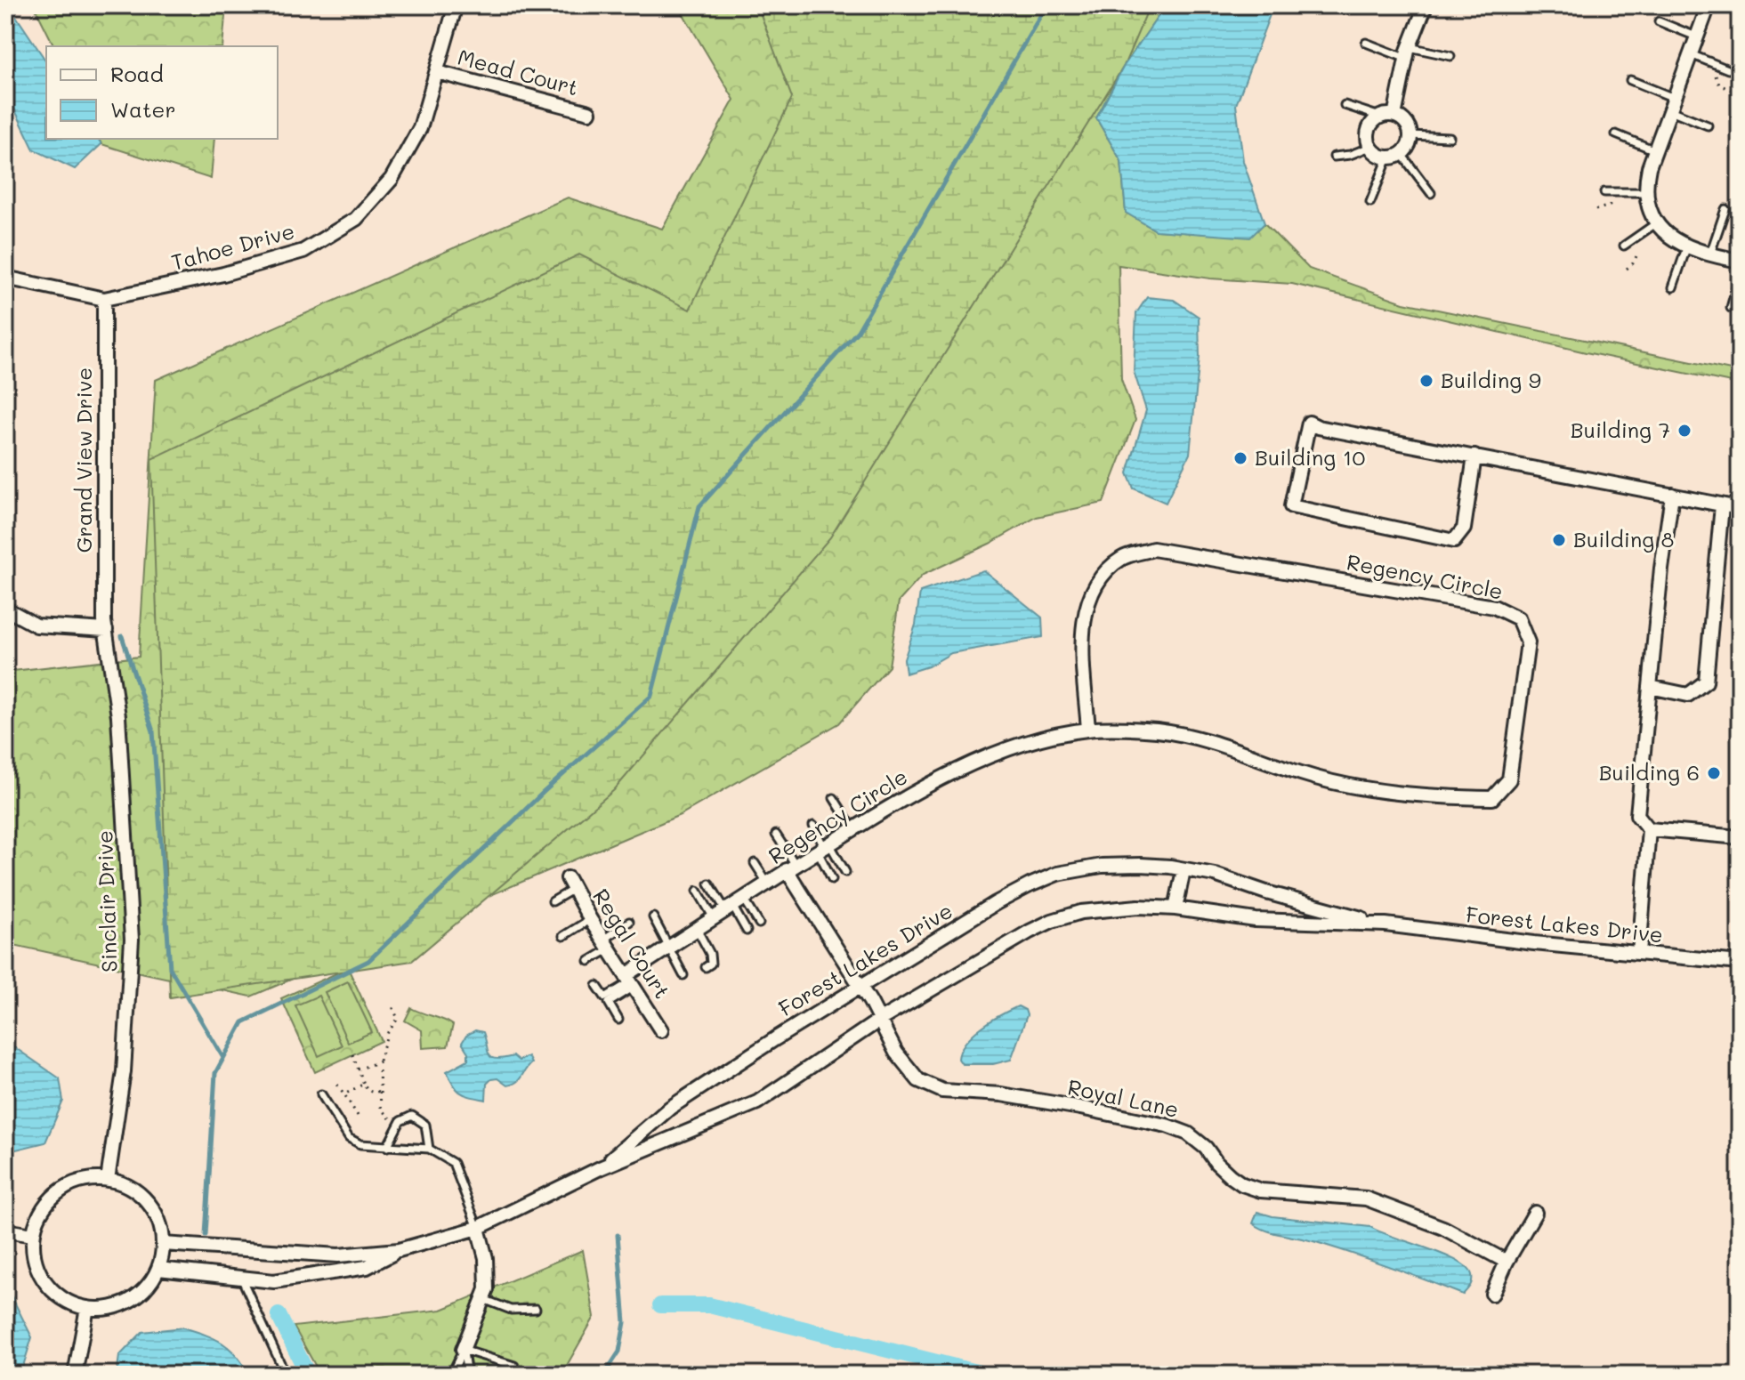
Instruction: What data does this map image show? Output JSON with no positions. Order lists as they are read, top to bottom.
{
  "streets": {
    "street": [
      "Mead Court",
      "Tahoe Drive",
      "Grand View Drive",
      "Regency Circle",
      "Sinclair Drive",
      "Forest Lakes Drive",
      "Regal Court",
      "Royal Lane"
    ]
  },
  "crossings": [
    ["Mead Court", "Tahoe Drive"],
    ["Tahoe Drive", "Grand View Drive"],
    ["Grand View Drive", "Sinclair Drive"],
    ["Regency Circle", "Regal Court"],
    ["Regency Circle", "Royal Lane"],
    ["Sinclair Drive", "Forest Lakes Drive"],
    ["Forest Lakes Drive", "Royal Lane"]
  ],
  "places": [
    "Building 9",
    "Building 7",
    "Building 10",
    "Building 8",
    "Building 6"
  ],
  "legend": ["Road", "Water"]
}
